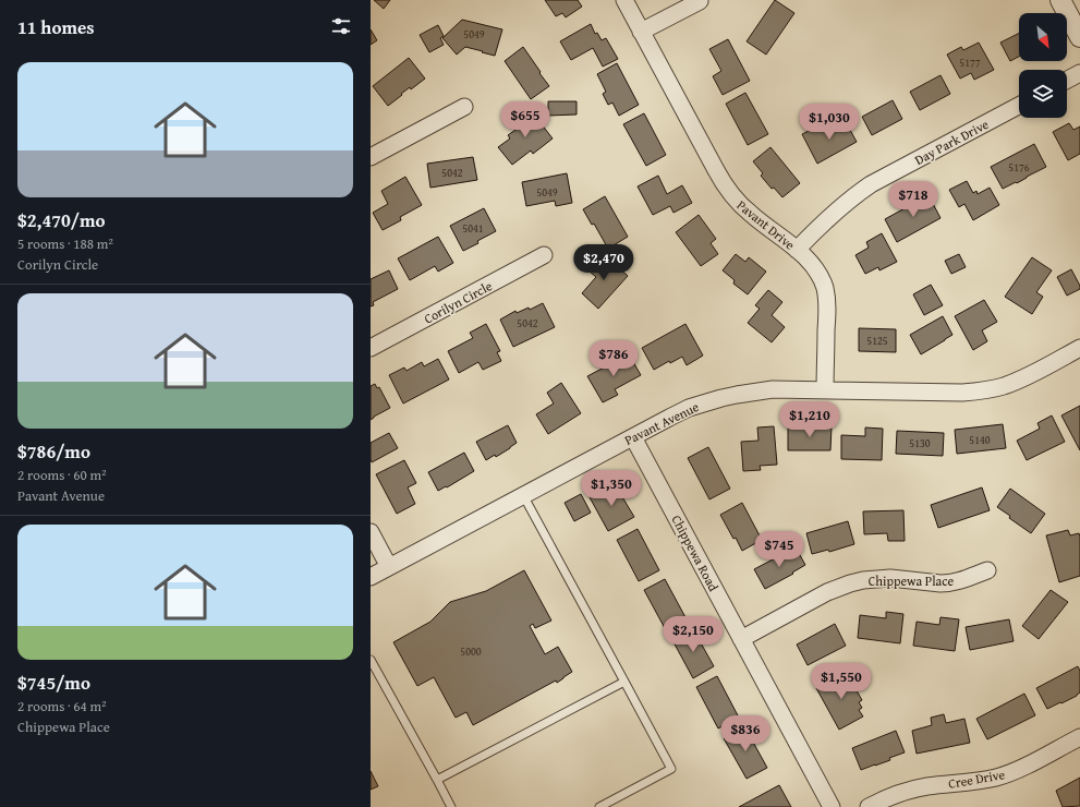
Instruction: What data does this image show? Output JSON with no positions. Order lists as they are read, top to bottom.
{
  "streets": {
    "street": [
      "Day Park Drive",
      "Pavant Drive",
      "Corilyn Circle",
      "Pavant Avenue",
      "Chippewa Road",
      "Chippewa Place",
      "Cree Drive"
    ]
  },
  "crossings": [
    ["Day Park Drive", "Pavant Drive"],
    ["Pavant Drive", "Pavant Avenue"],
    ["Pavant Avenue", "Chippewa Road"],
    ["Chippewa Road", "Chippewa Place"]
  ],
  "house_numbers": [
    "5049",
    "5177",
    "5176",
    "5042",
    "5049",
    "5041",
    "5042",
    "5125",
    "5140",
    "5130",
    "5000"
  ],
  "north": "bottom right",
  "page": {
    "heading": "11 homes",
    "list": [
      {
        "name": "$2,470/mo",
        "note": "5 rooms · 188 m² · Corilyn Circle"
      },
      {
        "name": "$786/mo",
        "note": "2 rooms · 60 m² · Pavant Avenue"
      },
      {
        "name": "$745/mo",
        "note": "2 rooms · 64 m² · Chippewa Place"
      }
    ],
    "price": [
      "$655",
      "$1,030",
      "$718",
      "$2,470",
      "$786",
      "$1,210",
      "$1,350",
      "$745",
      "$2,150",
      "$1,550",
      "$836"
    ]
  }
}
